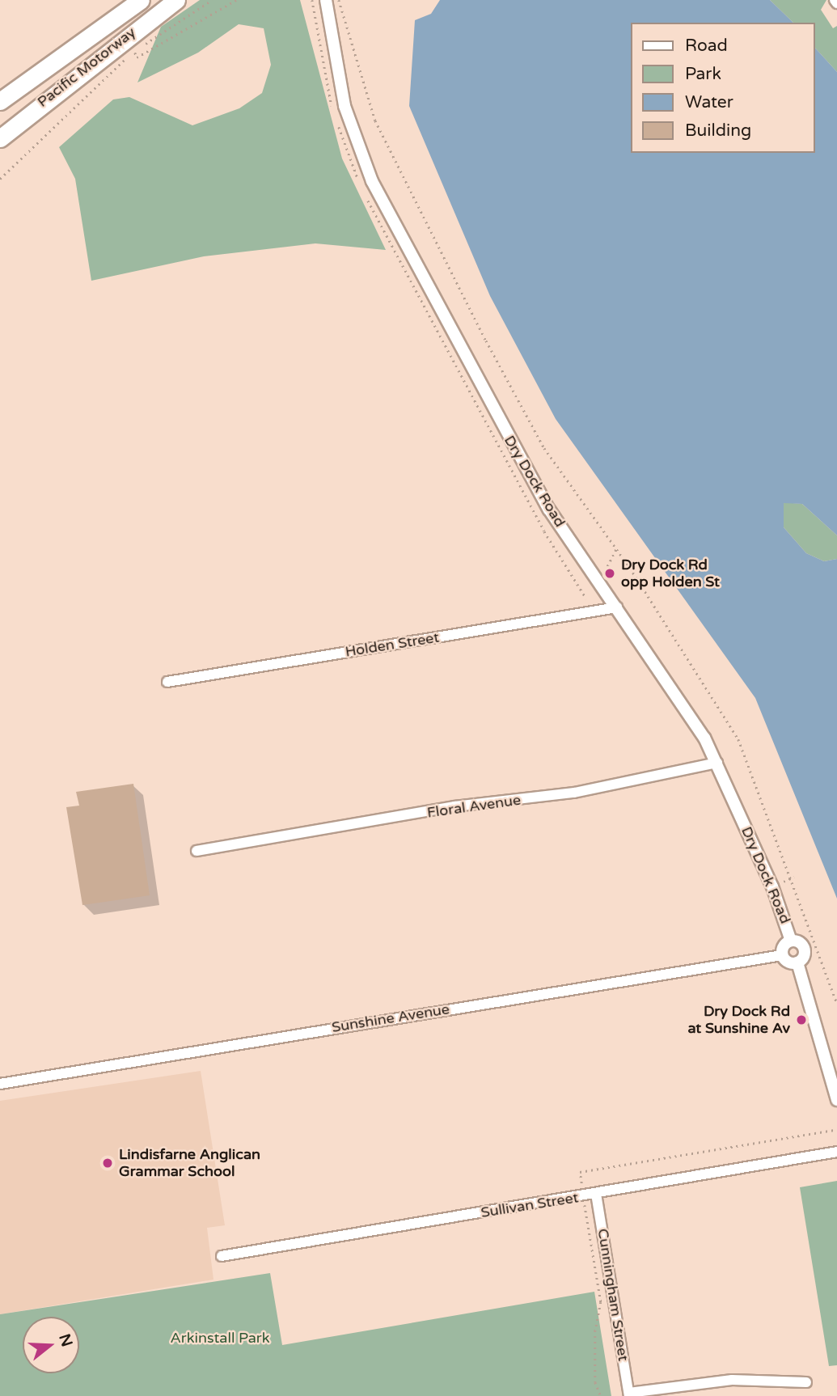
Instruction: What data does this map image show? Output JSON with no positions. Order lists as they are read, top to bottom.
{
  "streets": {
    "highway": ["Pacific Motorway"],
    "street": [
      "Dry Dock Road",
      "Holden Street",
      "Floral Avenue",
      "Sunshine Avenue",
      "Sullivan Street",
      "Cunningham Street"
    ]
  },
  "crossings": [
    ["Dry Dock Road", "Holden Street"],
    ["Dry Dock Road", "Floral Avenue"],
    ["Sullivan Street", "Cunningham Street"]
  ],
  "parks": ["Arkinstall Park"],
  "places": ["Dry Dock Rd opp Holden St", "Dry Dock Rd at Sunshine Av", "Lindisfarne Anglican Grammar School"],
  "legend": [
    "Road",
    "Park",
    "Water",
    "Building"
  ],
  "north": "right"
}
